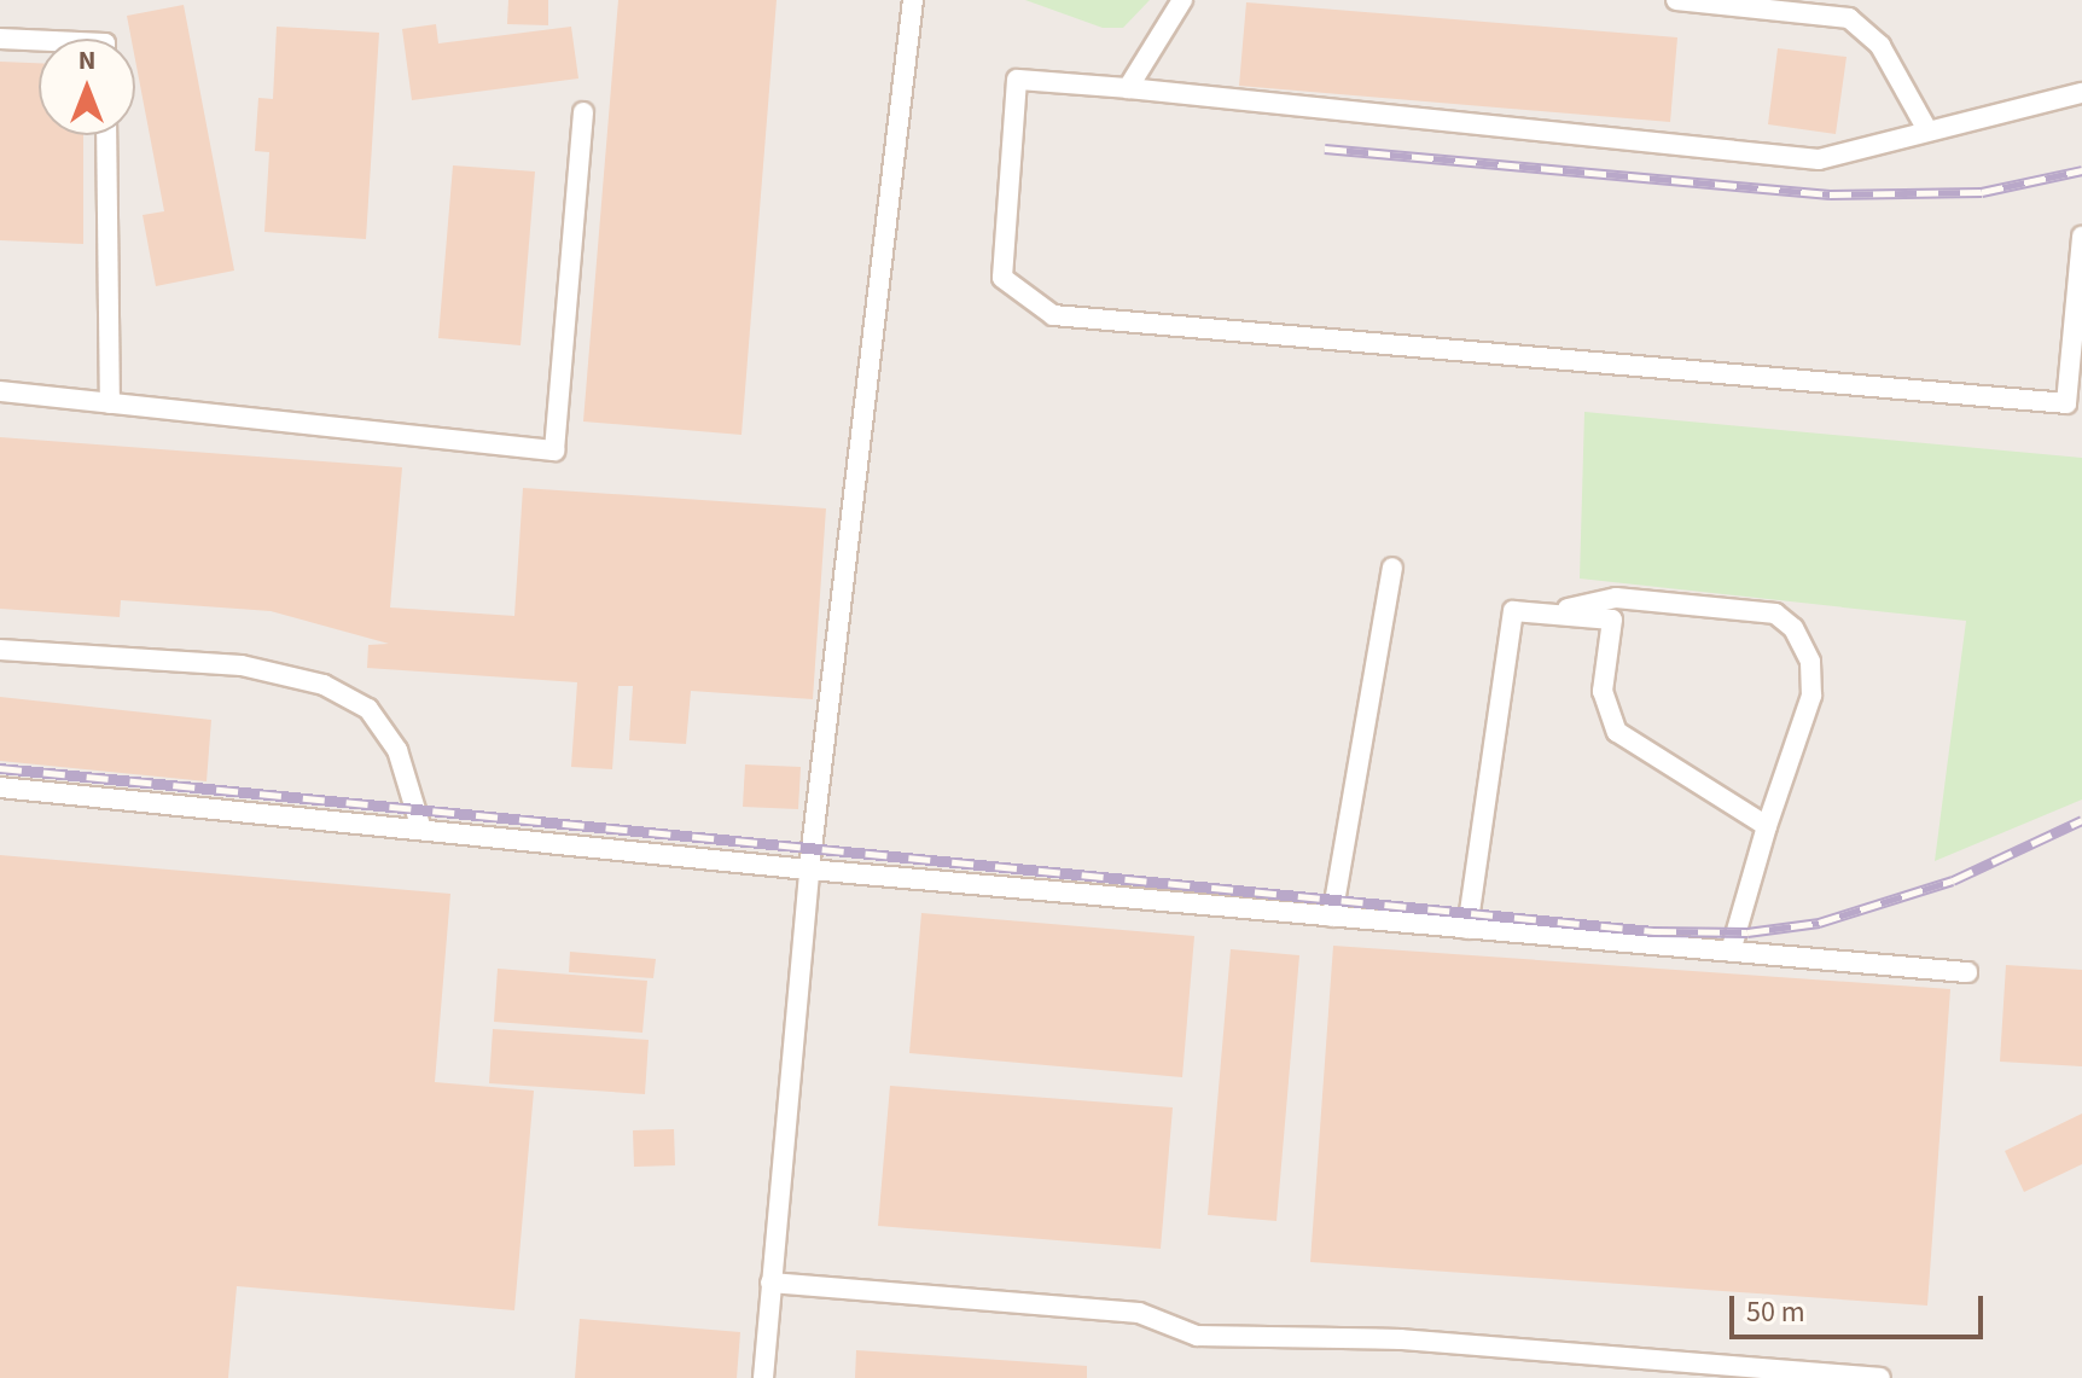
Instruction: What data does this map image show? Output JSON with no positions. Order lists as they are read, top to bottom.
{
  "scale_bar": "50 m",
  "north": "top"
}
